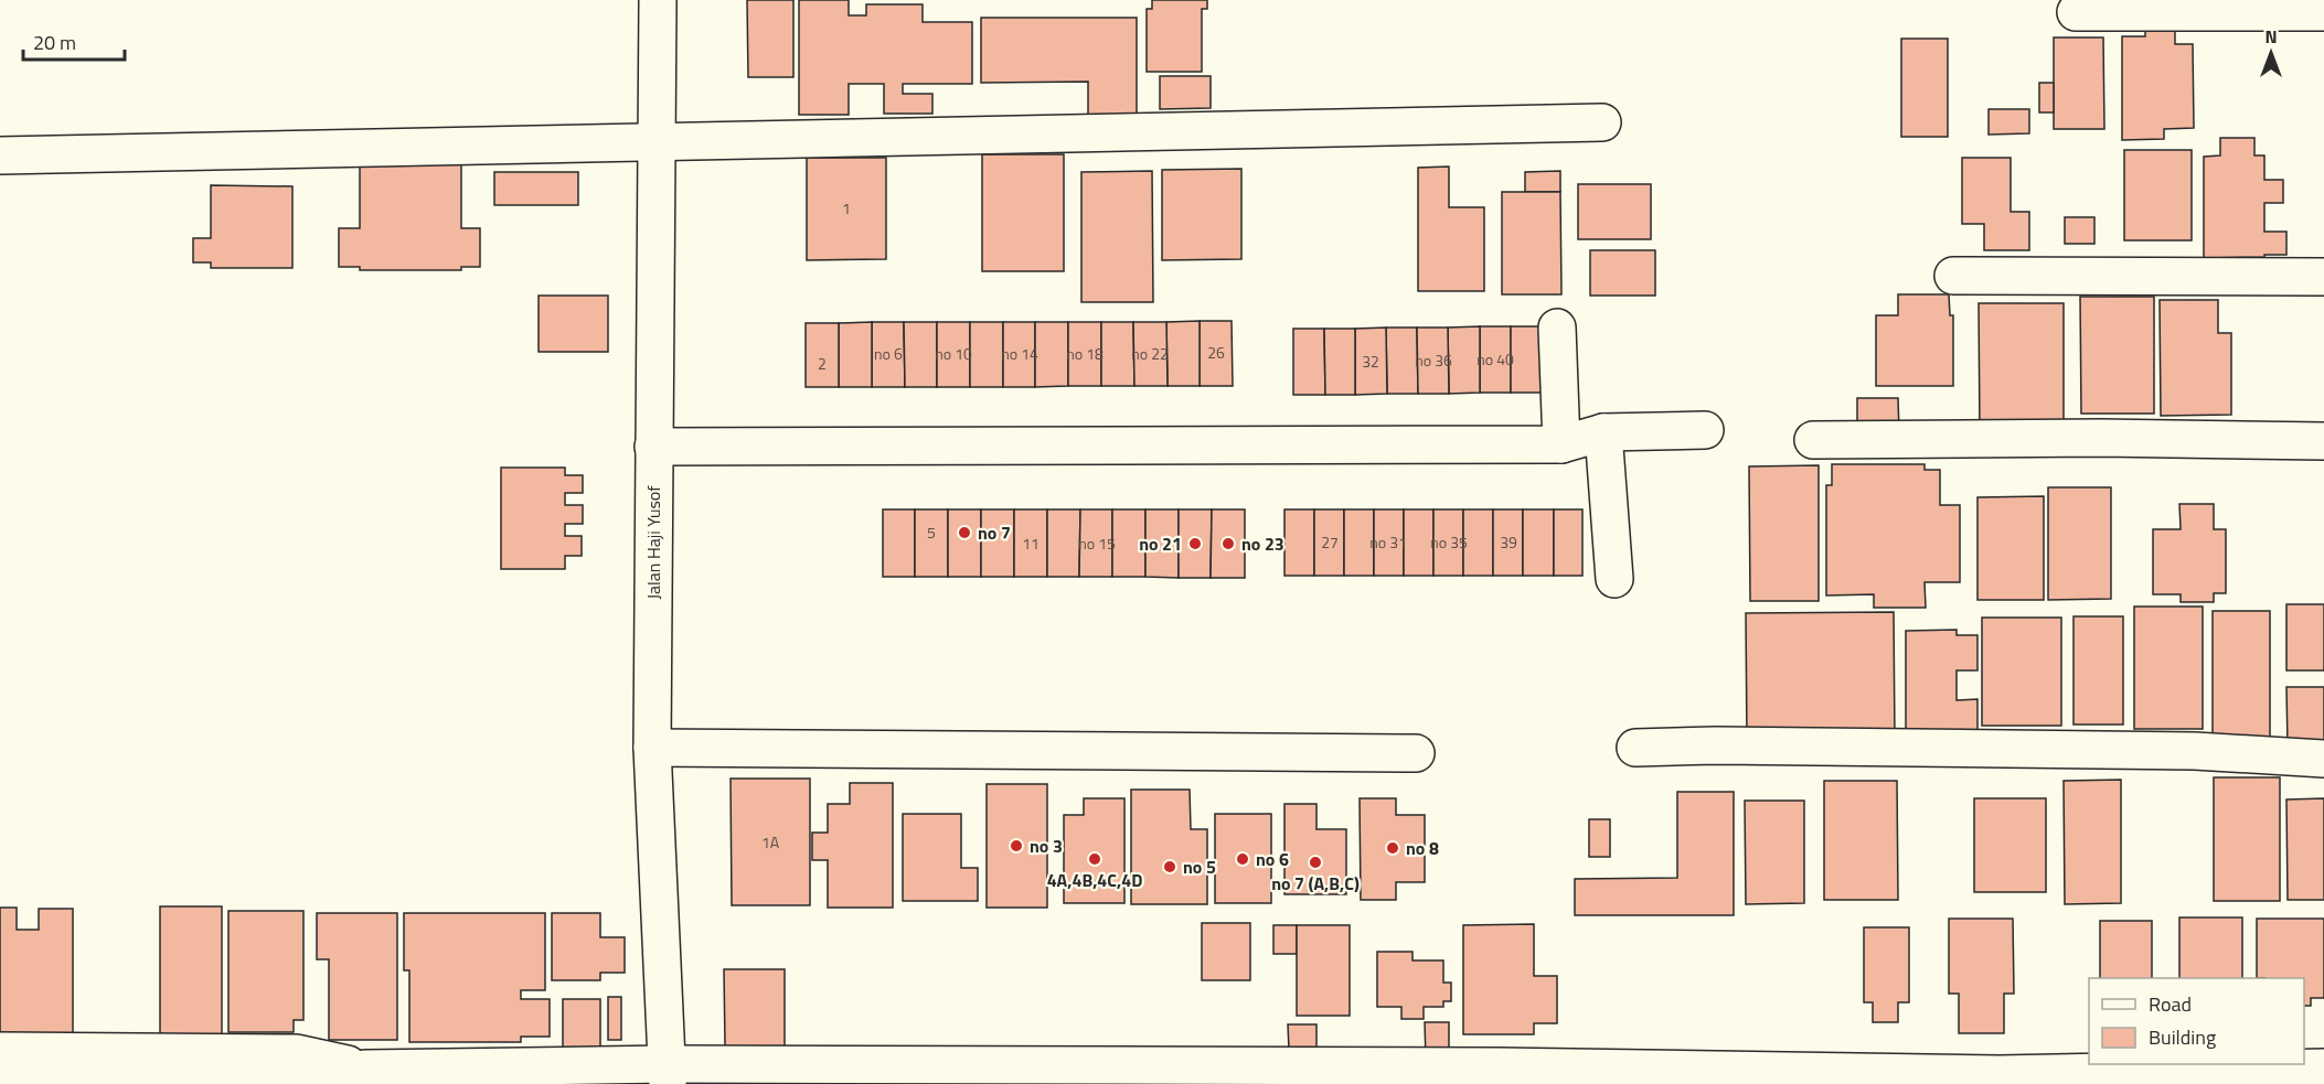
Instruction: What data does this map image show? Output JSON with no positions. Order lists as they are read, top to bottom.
{
  "streets": {
    "street": ["Jalan Haji Yusof"]
  },
  "places": [
    "no 7",
    "no 21",
    "no 23",
    "no 3",
    "no 8",
    "4A,4B,4C,4D",
    "no 6",
    "no 7 (A,B,C)",
    "no 5"
  ],
  "house_numbers": [
    "1",
    "26",
    "no 6",
    "no 10",
    "no 14",
    "no 18",
    "no 22",
    "no 40",
    "no 36",
    "32",
    "2",
    "5",
    "27",
    "no 31",
    "no 35",
    "39",
    "11",
    "no 15",
    "1A"
  ],
  "legend": ["Road", "Building"],
  "scale_bar": "20 m",
  "north": "top"
}
